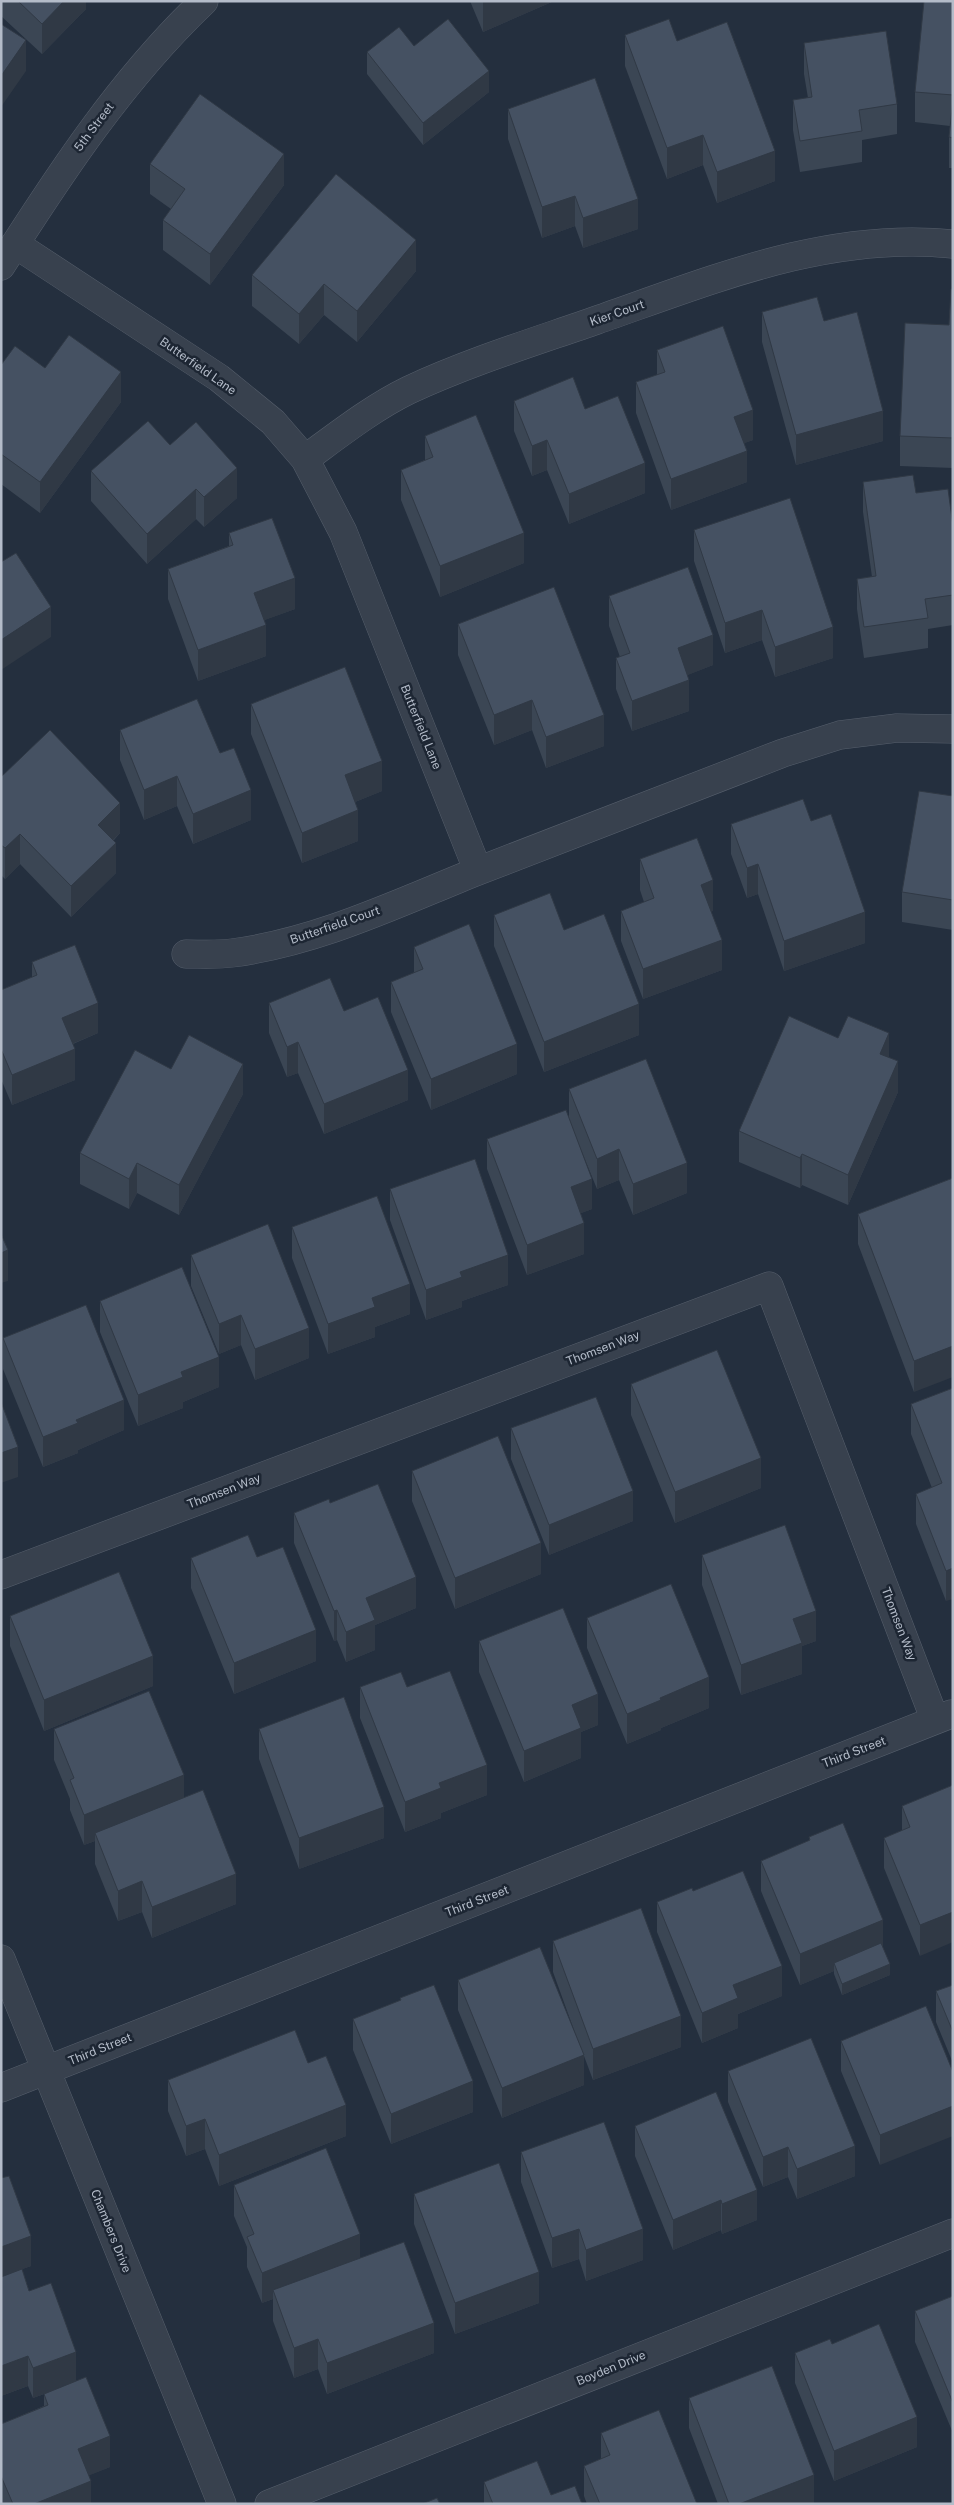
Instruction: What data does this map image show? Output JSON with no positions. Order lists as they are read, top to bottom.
{
  "streets": {
    "street": [
      "5th Street",
      "Kier Court",
      "Butterfield Lane",
      "Butterfield Court",
      "Thomsen Way",
      "Third Street",
      "Chambers Drive",
      "Boyden Drive"
    ]
  },
  "crossings": [
    ["5th Street", "Butterfield Lane"],
    ["Kier Court", "Butterfield Lane"],
    ["Butterfield Lane", "Butterfield Court"],
    ["Thomsen Way", "Third Street"],
    ["Third Street", "Chambers Drive"]
  ]
}
